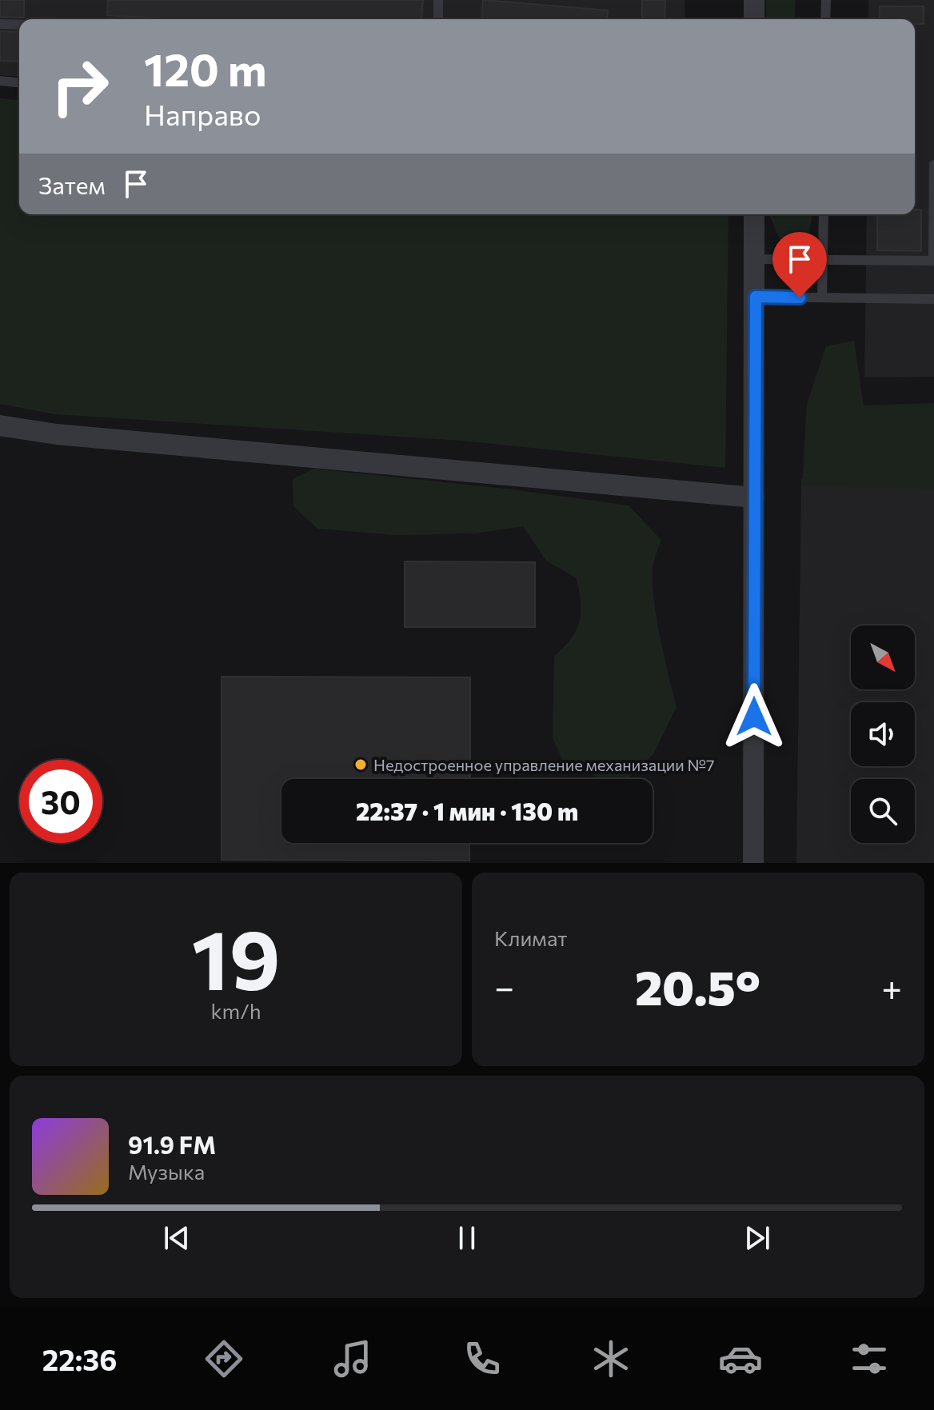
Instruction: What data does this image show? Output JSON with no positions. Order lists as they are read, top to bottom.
{
  "places": ["Недостроенное управление механизации №7"],
  "north": "bottom right",
  "page": {
    "turn": ["120 m", "Направо"],
    "then": "Затем",
    "limit": "30",
    "trip": "22:37 · 1 мин · 130 m",
    "tile": [
      ["19", "km/h"],
      "Климат"
    ],
    "heat": ["−", "20.5°", "+"],
    "song": ["91.9 FM", "Музыка"],
    "tabs": "22:36"
  }
}
